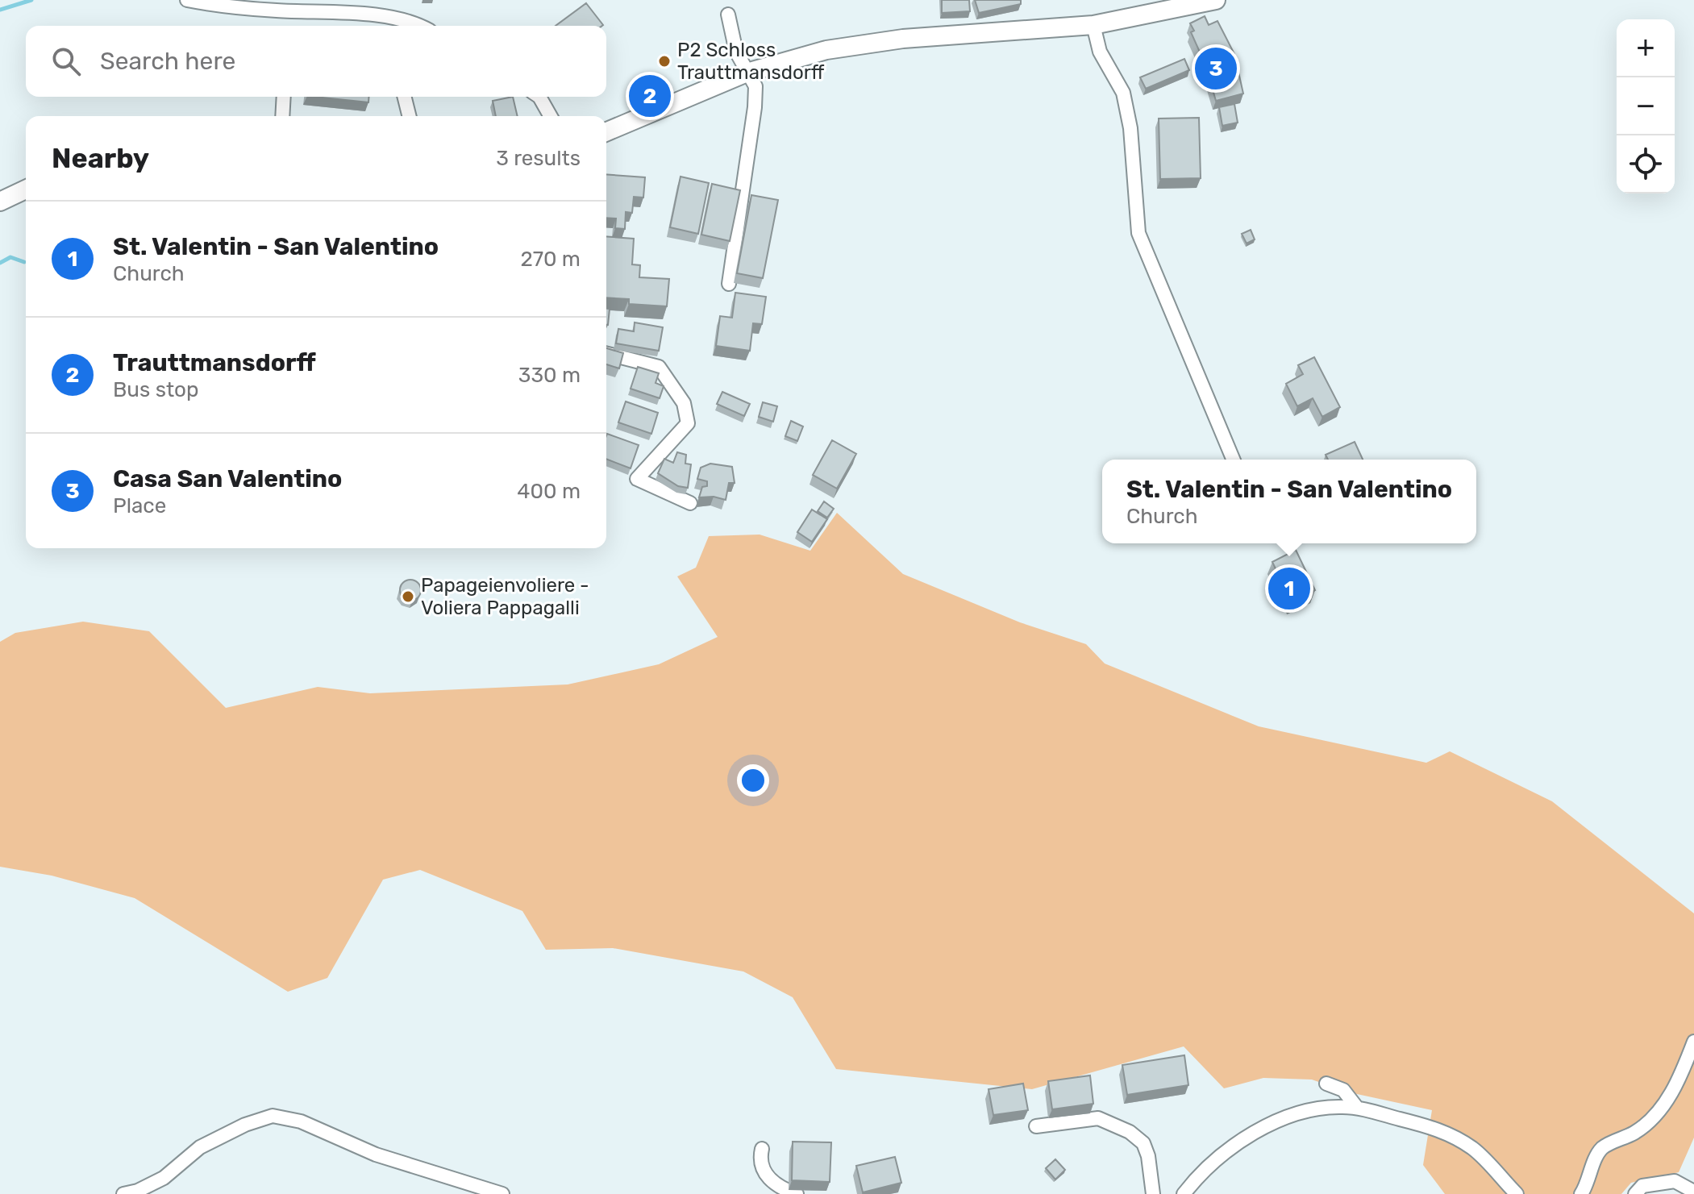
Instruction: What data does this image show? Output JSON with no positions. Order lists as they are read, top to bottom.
{
  "places": ["P2 Schloss Trauttmansdorff", "Papageienvoliere - Voliera Pappagalli"],
  "page": {
    "map_buttons": ["+", "−"],
    "search": "Search here",
    "pins": ["3", "2", "1"],
    "heading": ["Nearby", "3 results"],
    "list": [
      {
        "mark": "1",
        "name": "St. Valentin - San Valentino",
        "note": "Church",
        "value": "270 m"
      },
      {
        "mark": "2",
        "name": "Trauttmansdorff",
        "note": "Bus stop",
        "value": "330 m"
      },
      {
        "mark": "3",
        "name": "Casa San Valentino",
        "note": "Place",
        "value": "400 m"
      }
    ],
    "popup": ["St. Valentin - San Valentino", "Church"]
  }
}
